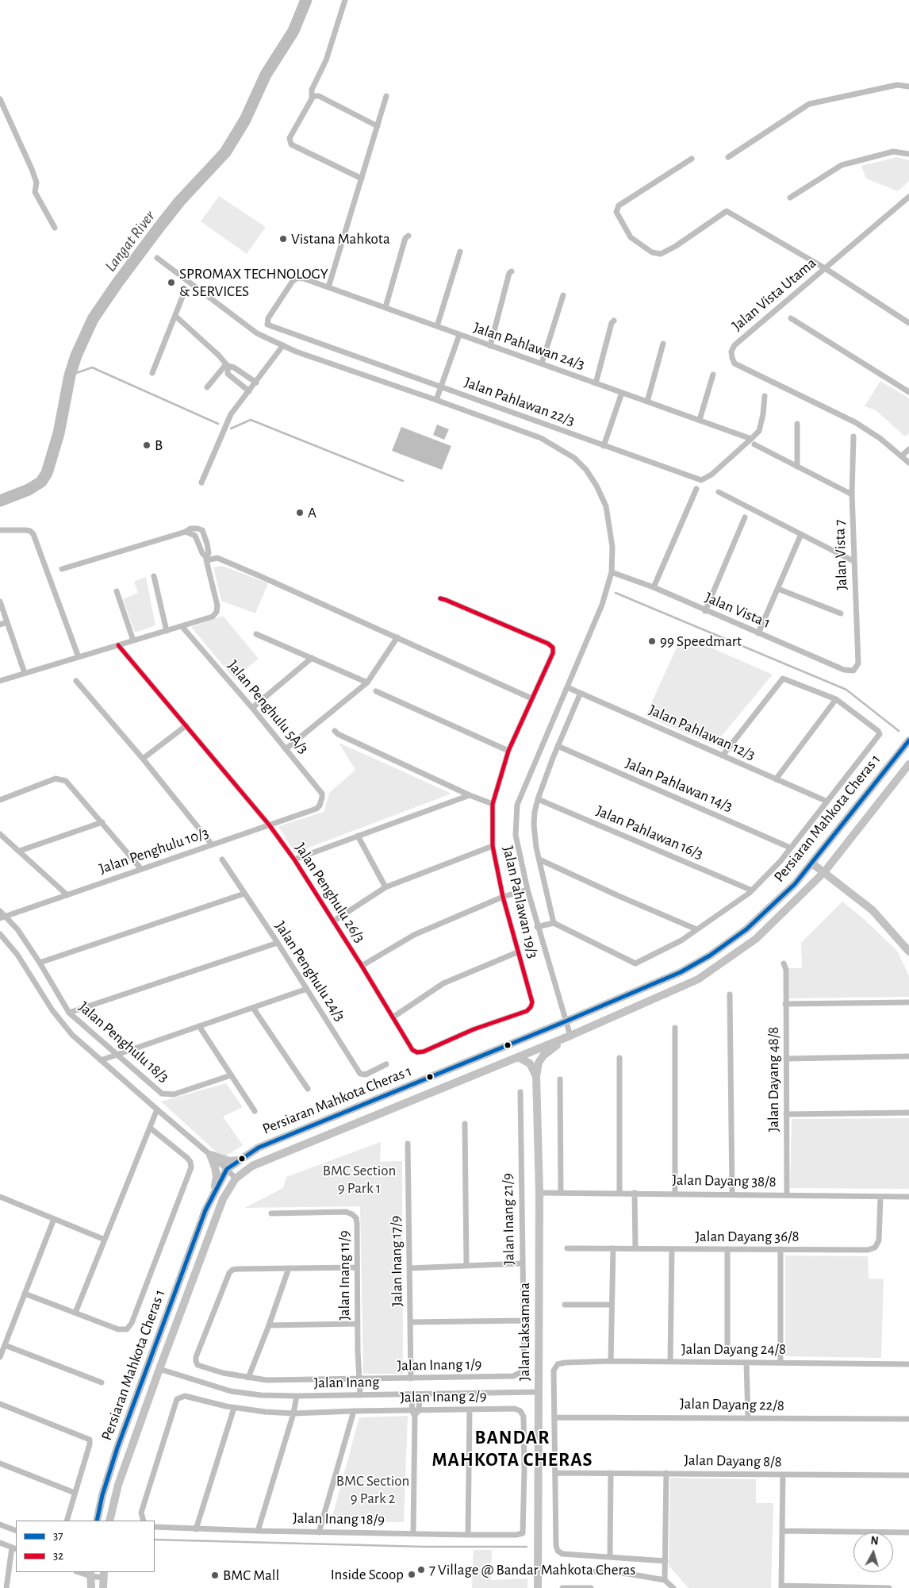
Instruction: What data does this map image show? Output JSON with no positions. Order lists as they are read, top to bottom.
{
  "streets": {
    "main road": ["Persiaran Mahkota Cheras 1", "Jalan Laksamana"],
    "street": [
      "Jalan Vista Utama",
      "Jalan Pahlawan 24/3",
      "Jalan Pahlawan 22/3",
      "Jalan Vista 7",
      "Jalan Vista 1",
      "Jalan Penghulu 5A/3",
      "Jalan Pahlawan 12/3",
      "Jalan Pahlawan 14/3",
      "Jalan Pahlawan 16/3",
      "Jalan Penghulu 10/3",
      "Jalan Penghulu 26/3",
      "Jalan Pahlawan 19/3",
      "Jalan Penghulu 24/3",
      "Jalan Penghulu 18/3",
      "Jalan Dayang 48/8",
      "Jalan Dayang 38/8",
      "Jalan Inang 21/9",
      "Jalan Dayang 36/8",
      "Jalan Inang 17/9",
      "Jalan Inang 11/9",
      "Jalan Dayang 24/8",
      "Jalan Inang 1/9",
      "Jalan Inang",
      "Jalan Inang 2/9",
      "Jalan Dayang 22/8",
      "Jalan Dayang 8/8",
      "Jalan Inang 18/9"
    ]
  },
  "crossings": [
    ["Jalan Pahlawan 24/3", "Jalan Pahlawan 22/3"],
    ["Jalan Pahlawan 24/3", "Jalan Vista 7"],
    ["Jalan Vista 7", "Jalan Vista 1"],
    ["Jalan Penghulu 5A/3", "Jalan Penghulu 10/3"],
    ["Persiaran Mahkota Cheras 1", "Jalan Laksamana"],
    ["Persiaran Mahkota Cheras 1", "Jalan Inang"],
    ["Jalan Penghulu 10/3", "Jalan Penghulu 26/3"],
    ["Jalan Penghulu 10/3", "Jalan Penghulu 18/3"],
    ["Jalan Penghulu 26/3", "Jalan Pahlawan 19/3"],
    ["Jalan Dayang 48/8", "Jalan Dayang 38/8"],
    ["Jalan Dayang 38/8", "Jalan Dayang 36/8"],
    ["Jalan Dayang 38/8", "Jalan Laksamana"],
    ["Jalan Inang 21/9", "Jalan Inang 1/9"],
    ["Jalan Inang 17/9", "Jalan Inang 1/9"],
    ["Jalan Inang 11/9", "Jalan Inang 1/9"],
    ["Jalan Inang 11/9", "Jalan Inang"],
    ["Jalan Laksamana", "Jalan Inang"],
    ["Jalan Dayang 24/8", "Jalan Dayang 22/8"],
    ["Jalan Inang 2/9", "Jalan Inang 18/9"]
  ],
  "districts": ["BANDAR MAHKOTA CHERAS"],
  "water": ["Langat River"],
  "parks": ["BMC Section 9 Park 1", "BMC Section 9 Park 2"],
  "places": [
    "Vistana Mahkota",
    "SPROMAX TECHNOLOGY & SERVICES",
    "B",
    "A",
    "99 Speedmart",
    "7 Village @ Bandar Mahkota Cheras",
    "Inside Scoop",
    "BMC Mall"
  ],
  "lines": ["transit line 32", "transit line 37"],
  "legend": ["37", "32"],
  "north": "top"
}
